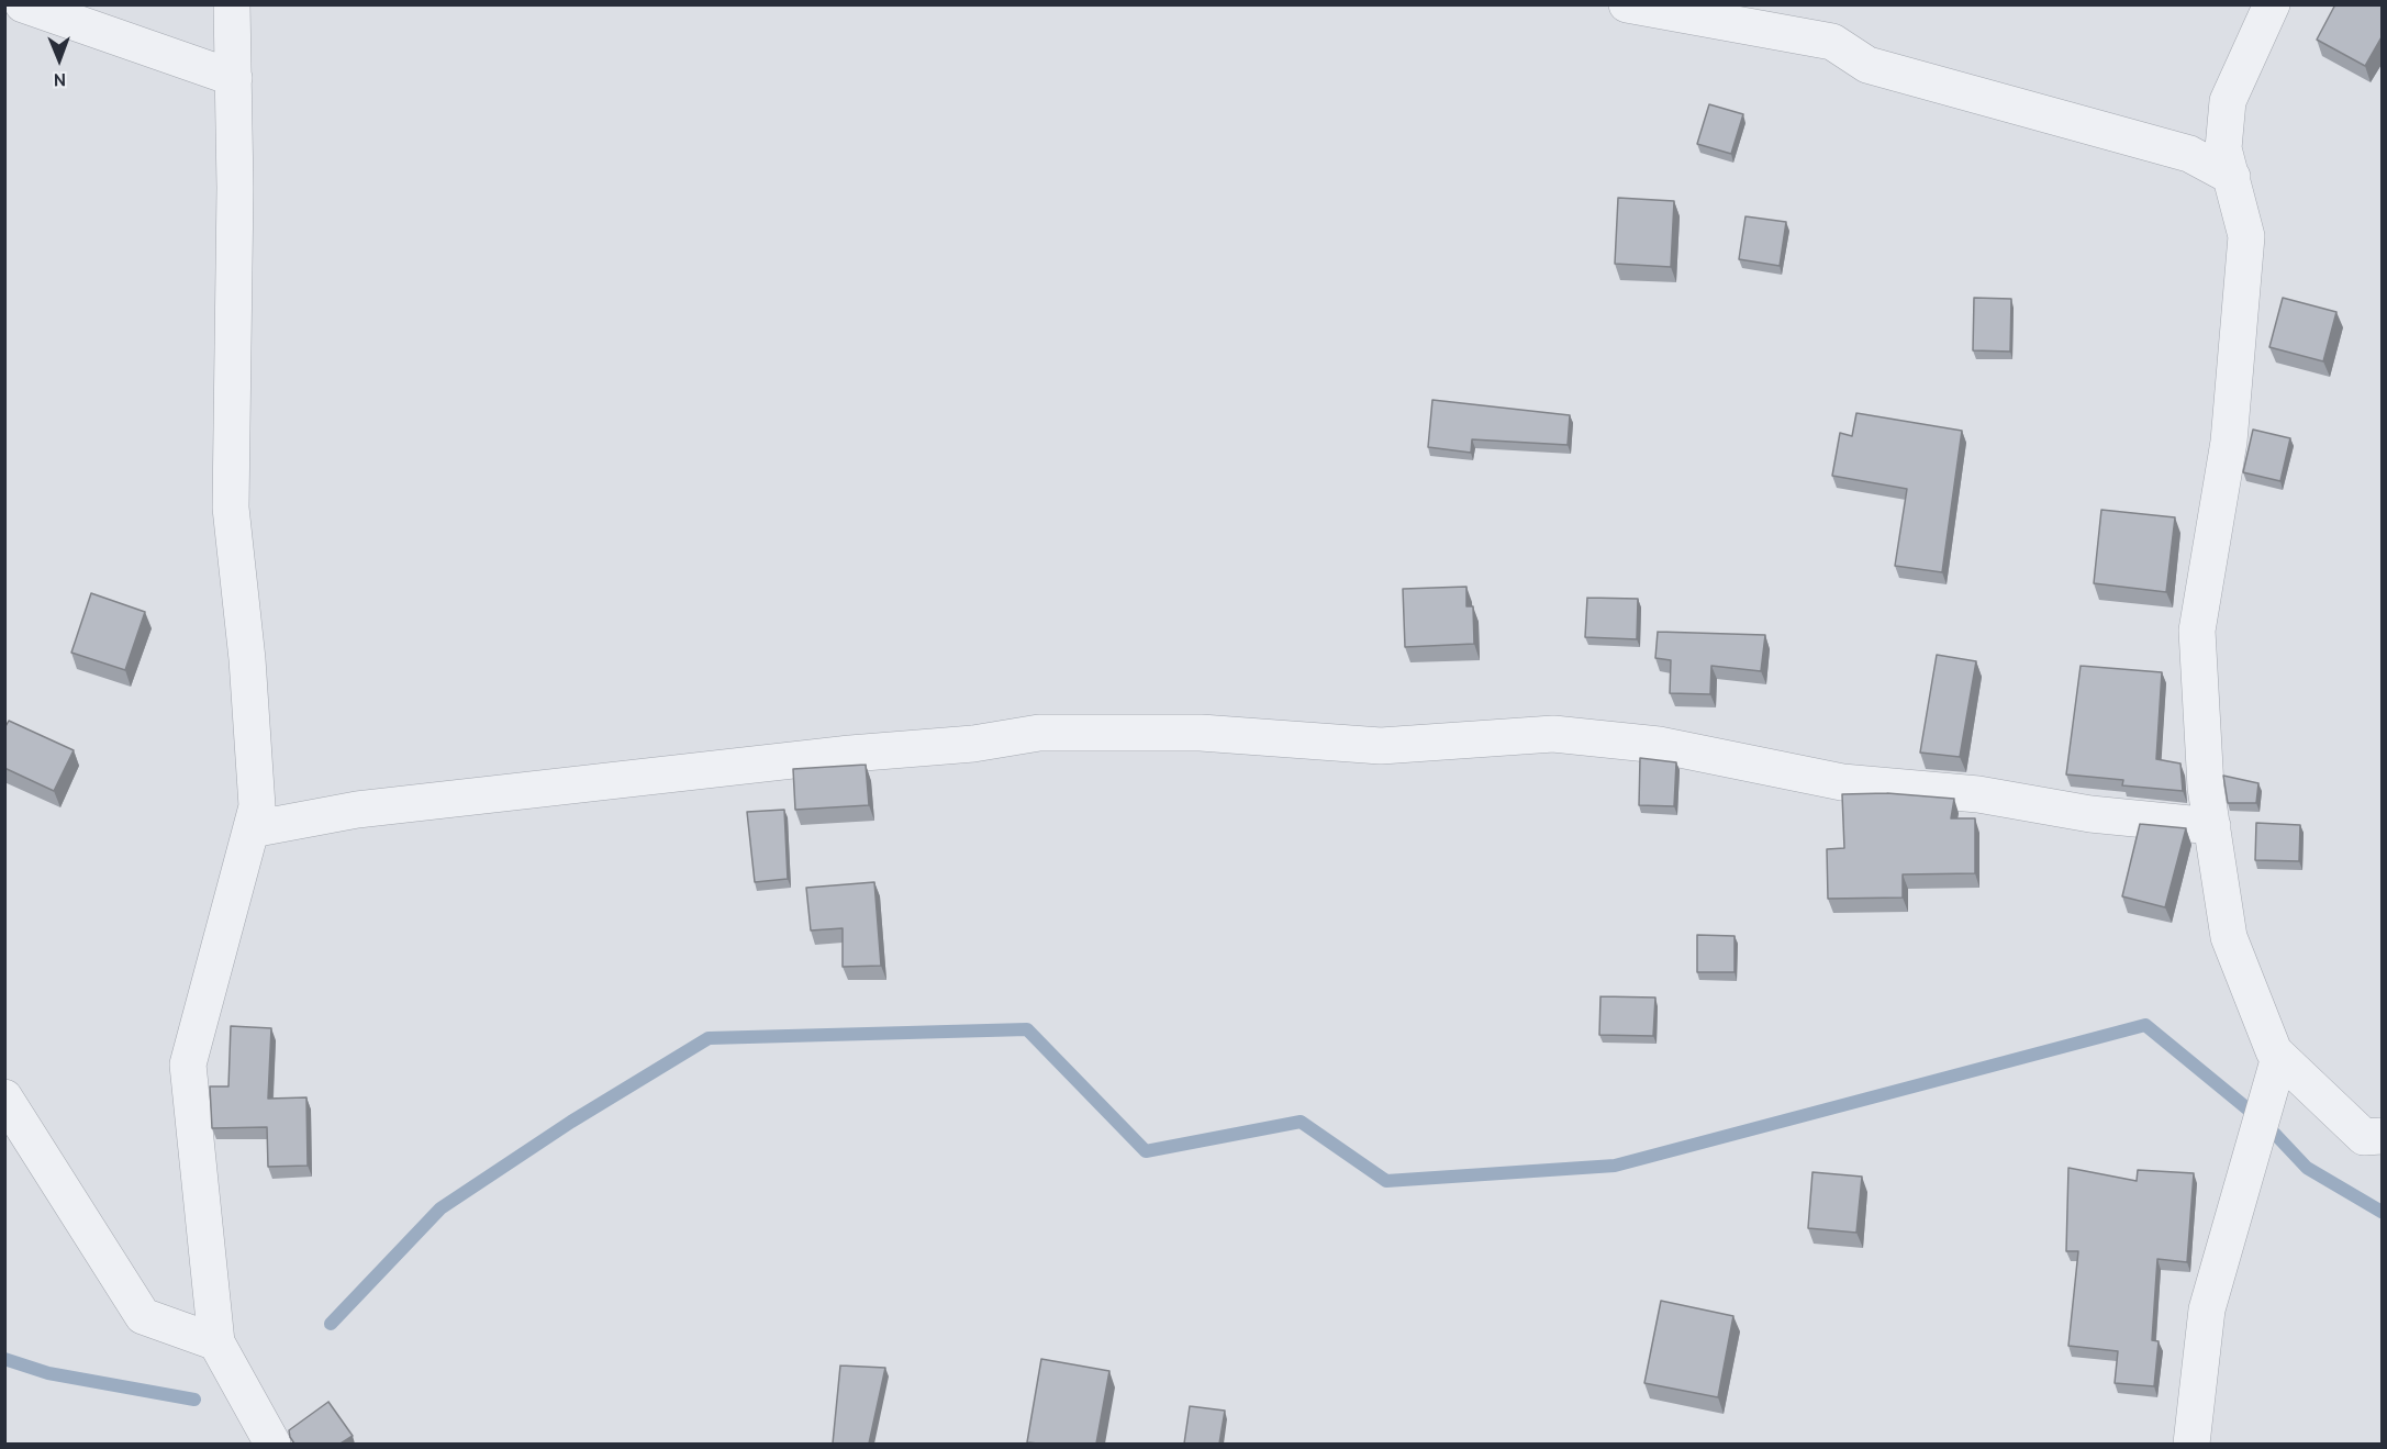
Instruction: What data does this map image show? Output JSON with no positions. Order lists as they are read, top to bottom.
{
  "north": "bottom"
}
